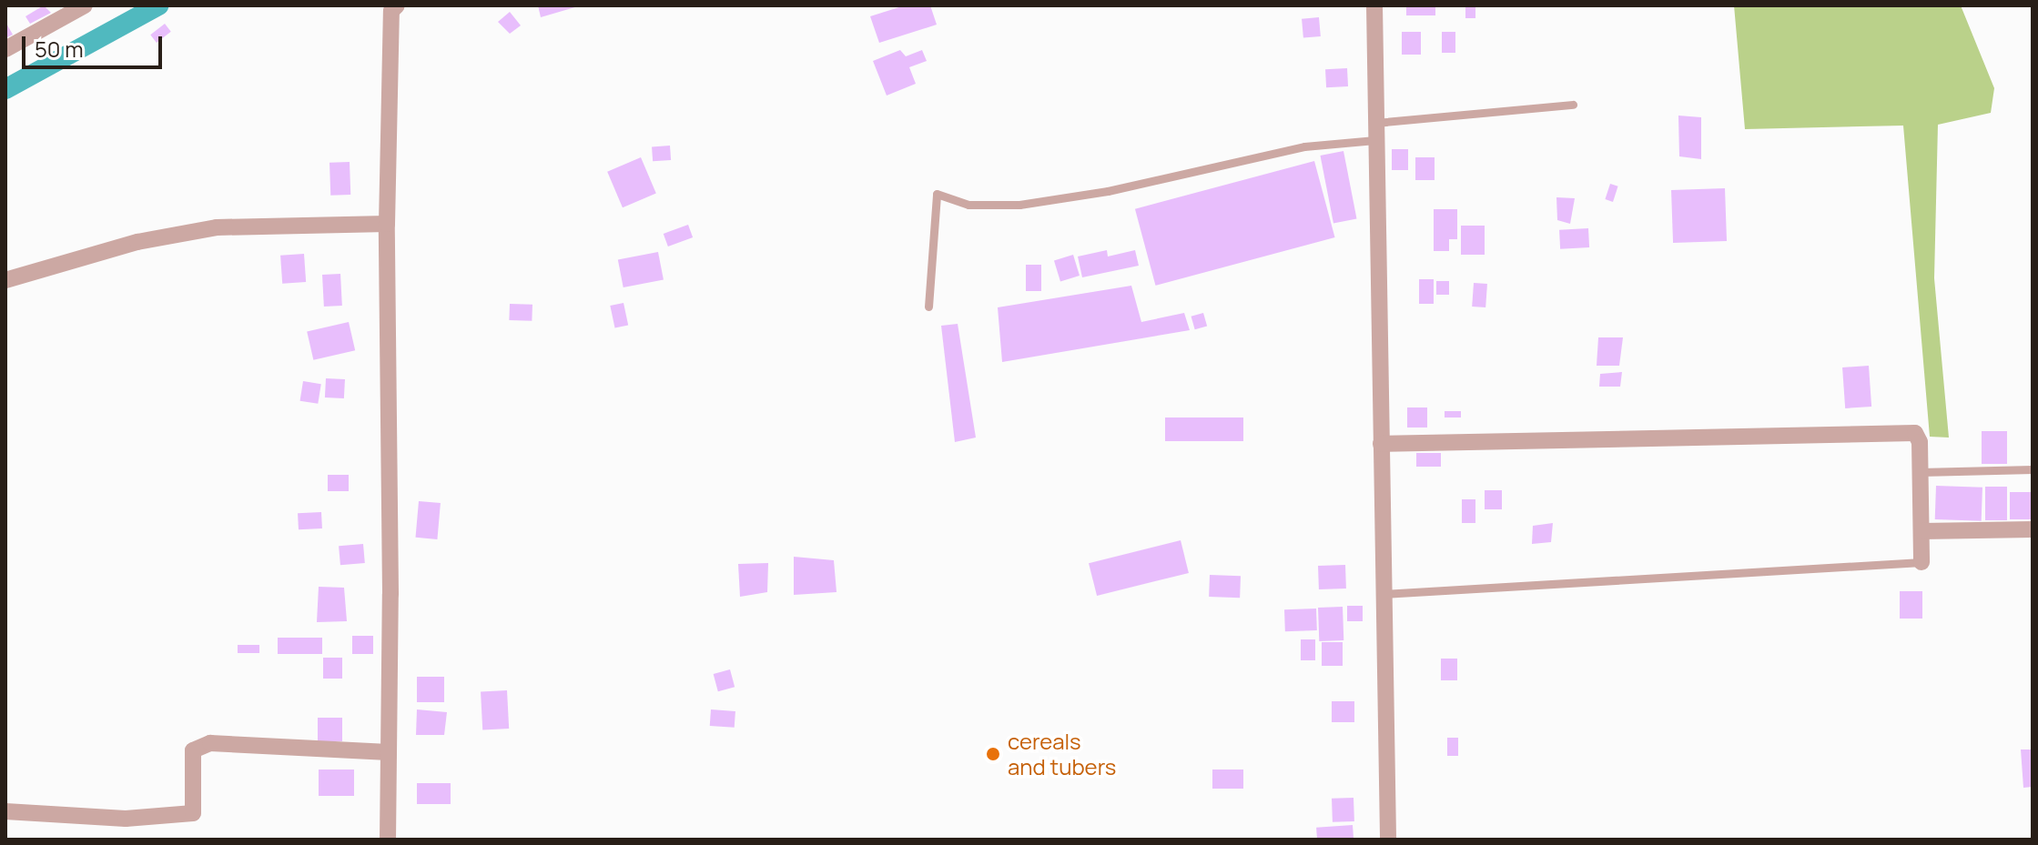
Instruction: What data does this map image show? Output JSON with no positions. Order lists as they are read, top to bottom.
{
  "places": ["cereals and tubers"],
  "scale_bar": "50 m"
}
